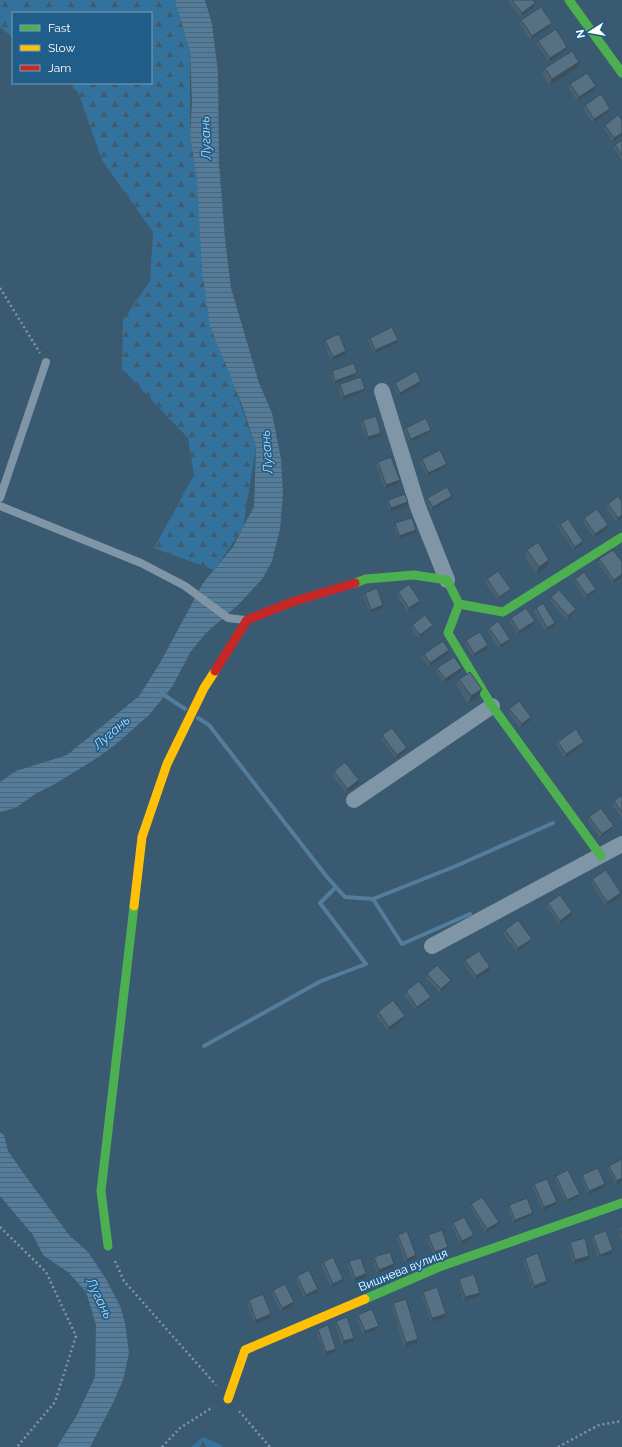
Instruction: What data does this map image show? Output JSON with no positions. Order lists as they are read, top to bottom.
{
  "streets": {
    "street": ["Вишнева вулиця"]
  },
  "water": ["Лугань"],
  "legend": ["Fast", "Slow", "Jam"],
  "north": "left"
}
